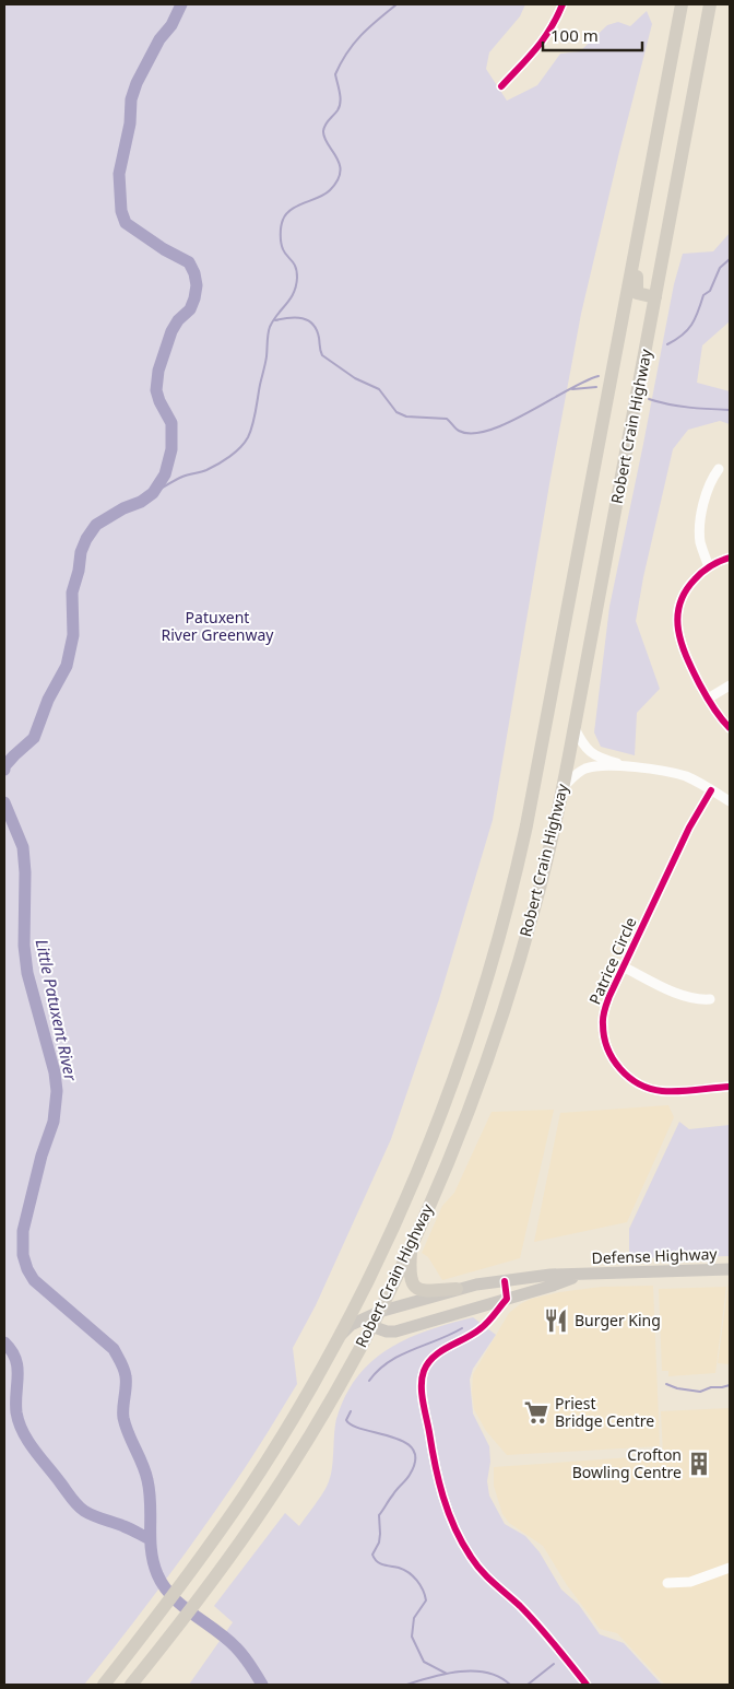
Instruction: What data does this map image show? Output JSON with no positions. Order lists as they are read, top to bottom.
{
  "streets": {
    "highway": ["Robert Crain Highway"],
    "main road": ["Defense Highway"],
    "street": ["Patrice Circle"]
  },
  "crossings": [
    ["Robert Crain Highway", "Defense Highway"]
  ],
  "water": ["Little Patuxent River"],
  "parks": ["Patuxent River Greenway"],
  "places": {
    "restaurant": ["Burger King"],
    "supermarket": ["Priest Bridge Centre"],
    "building": ["Crofton Bowling Centre"]
  },
  "scale_bar": "100 m"
}
